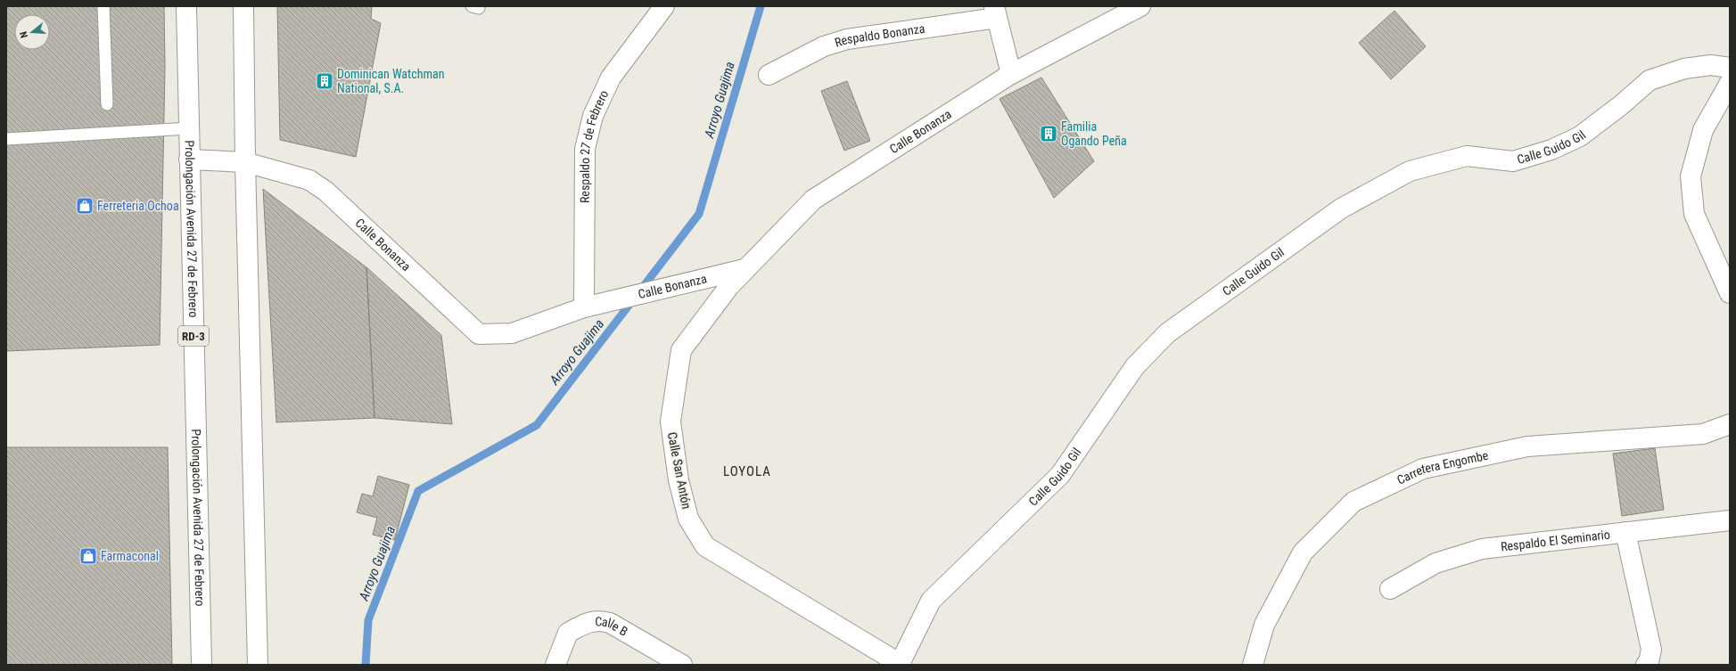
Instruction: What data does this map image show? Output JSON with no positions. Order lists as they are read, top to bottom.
{
  "streets": {
    "street": [
      "Respaldo Bonanza",
      "Calle Bonanza",
      "Calle Guido Gil",
      "Respaldo 27 de Febrero",
      "Prolongación Avenida 27 de Febrero",
      "RD-3",
      "Carretera Engombe",
      "Calle San Antón",
      "Respaldo El Seminario",
      "Calle B"
    ]
  },
  "crossings": [
    ["Calle Bonanza", "Respaldo 27 de Febrero"],
    ["Calle Bonanza", "Prolongación Avenida 27 de Febrero"],
    ["Calle Bonanza", "Calle San Antón"],
    ["Calle Guido Gil", "Calle San Antón"]
  ],
  "districts": ["LOYOLA"],
  "water": ["Arroyo Guajima"],
  "places": {
    "building": ["Dominican Watchman National, S.A.", "Familia Ogando Peña"],
    "shop": ["Ferreteria Ochoa", "Farmaconal"]
  },
  "north": "left"
}
